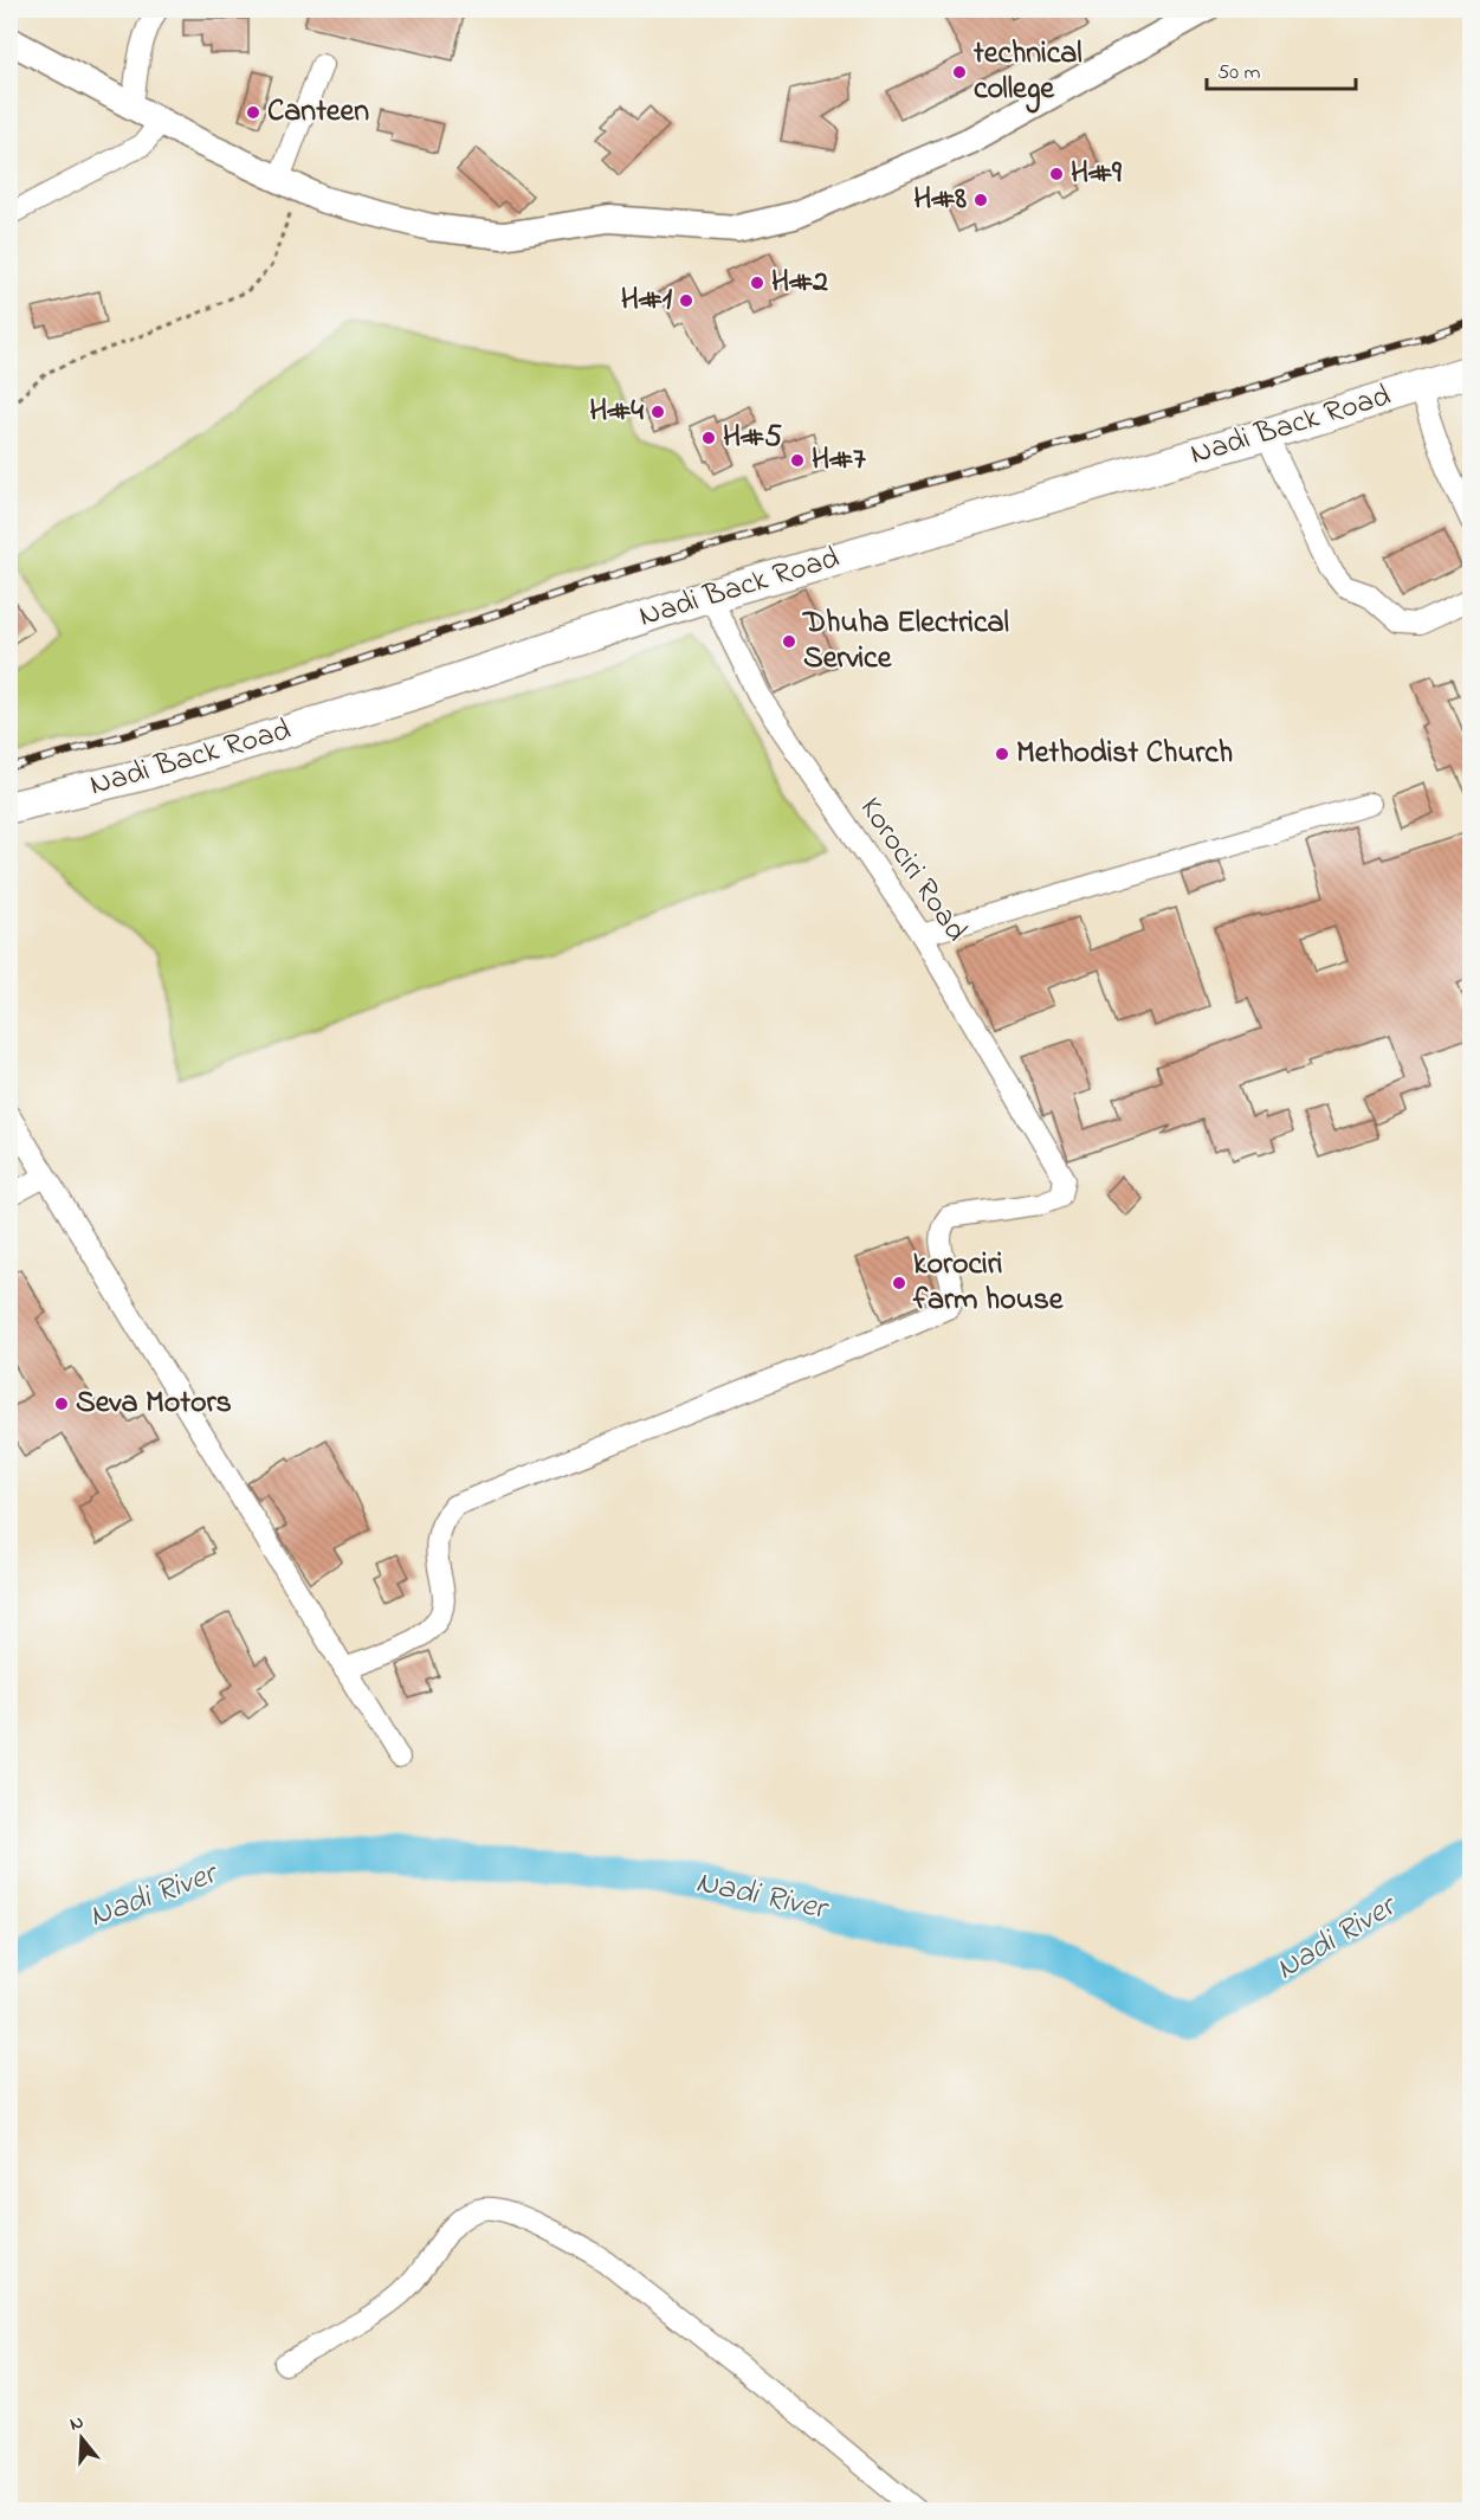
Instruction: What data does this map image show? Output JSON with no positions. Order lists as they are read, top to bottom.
{
  "streets": {
    "highway": ["Nadi Back Road"],
    "street": ["Korociri Road"]
  },
  "crossings": [
    ["Nadi Back Road", "Korociri Road"]
  ],
  "water": ["Nadi River"],
  "places": [
    "technical college",
    "Canteen",
    "H#9",
    "H#8",
    "H#2",
    "H#1",
    "H#4",
    "H#5",
    "H#7",
    "Dhuha Electrical Service",
    "Methodist Church",
    "korociri farm house",
    "Seva Motors"
  ],
  "scale_bar": "50 m",
  "north": "top"
}
